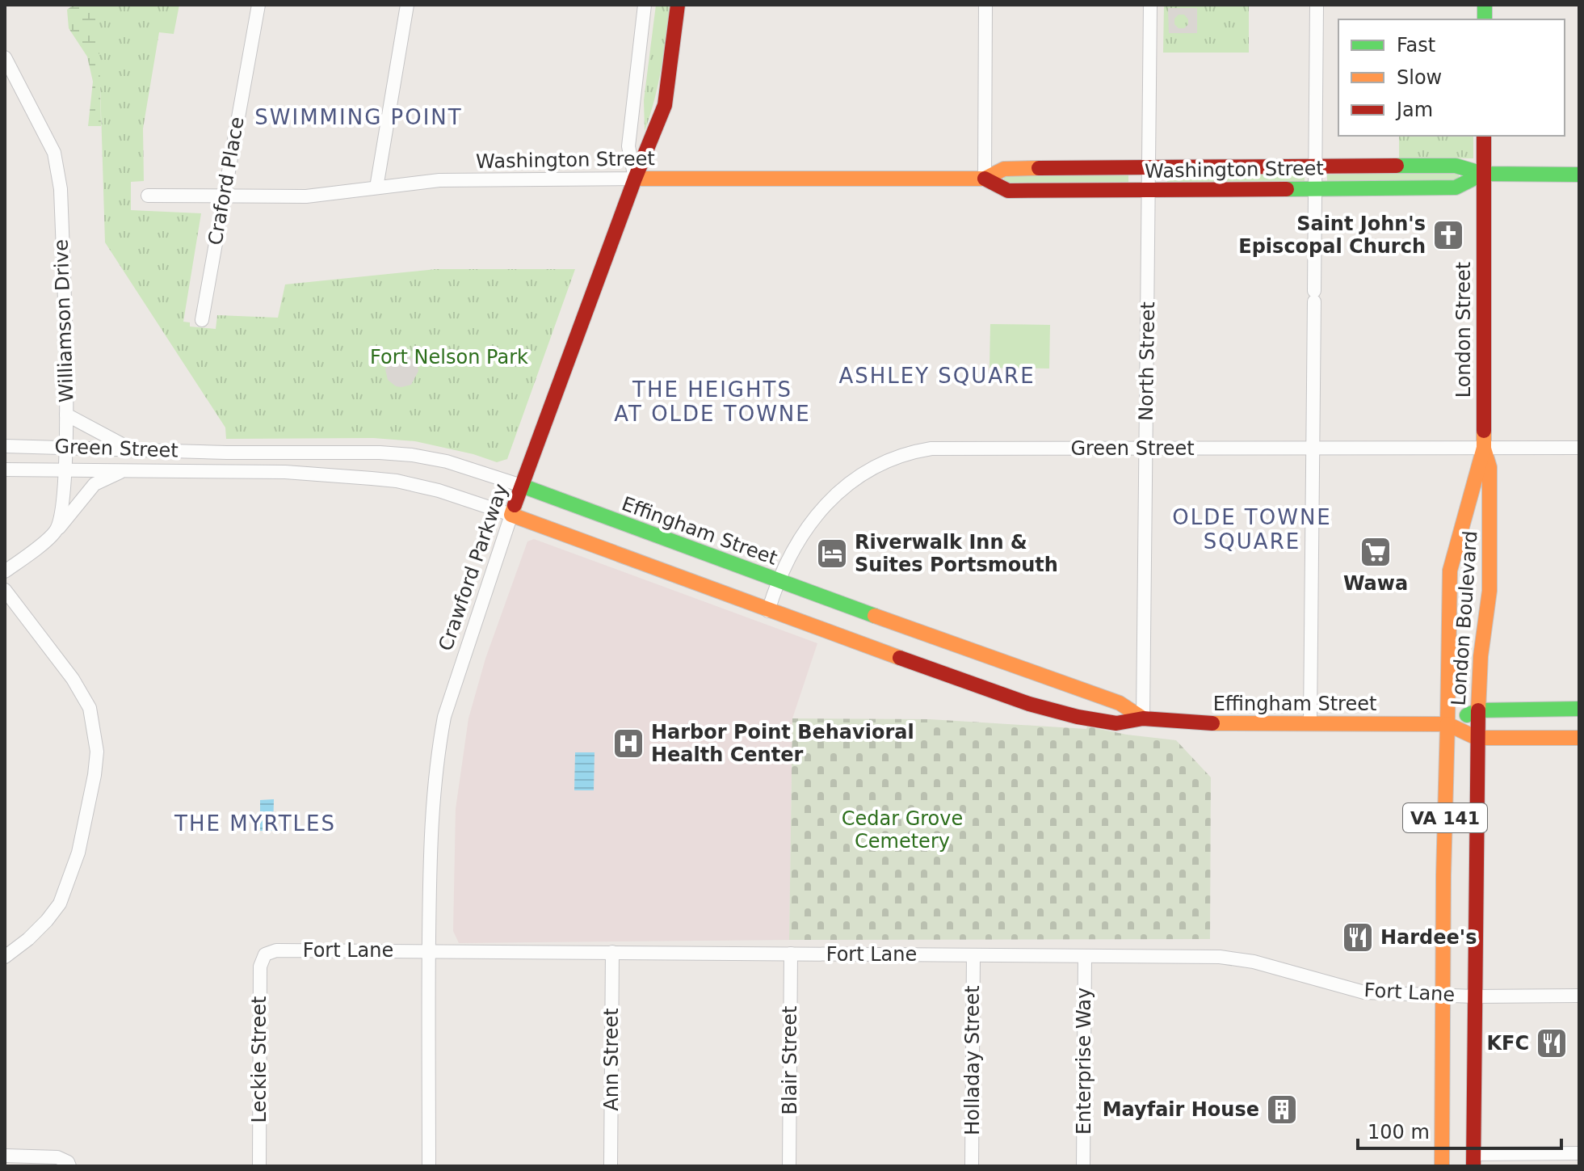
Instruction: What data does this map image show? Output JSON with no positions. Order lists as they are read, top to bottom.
{
  "streets": {
    "main road": [
      "Washington Street",
      "London Street",
      "Effingham Street",
      "Crawford Parkway",
      "London Boulevard",
      "VA 141"
    ],
    "street": [
      "Craford Place",
      "Williamson Drive",
      "North Street",
      "Green Street",
      "Fort Lane",
      "Leckie Street",
      "Ann Street",
      "Blair Street",
      "Holladay Street",
      "Enterprise Way"
    ]
  },
  "crossings": [
    ["Washington Street", "Craford Place"],
    ["Washington Street", "London Street"],
    ["Washington Street", "North Street"],
    ["Washington Street", "Crawford Parkway"],
    ["Williamson Drive", "Green Street"],
    ["London Street", "Green Street"],
    ["London Street", "London Boulevard"],
    ["North Street", "Green Street"],
    ["North Street", "Effingham Street"],
    ["Green Street", "Effingham Street"],
    ["Green Street", "London Boulevard"],
    ["Effingham Street", "Crawford Parkway"],
    ["Effingham Street", "London Boulevard"],
    ["Crawford Parkway", "Fort Lane"],
    ["London Boulevard", "Fort Lane"],
    ["Fort Lane", "Leckie Street"],
    ["Fort Lane", "Ann Street"],
    ["Fort Lane", "Blair Street"],
    ["Fort Lane", "Holladay Street"],
    ["Fort Lane", "Enterprise Way"]
  ],
  "districts": [
    "SWIMMING POINT",
    "ASHLEY SQUARE",
    "THE HEIGHTS AT OLDE TOWNE",
    "OLDE TOWNE SQUARE",
    "THE MYRTLES"
  ],
  "parks": ["Fort Nelson Park", "Cedar Grove Cemetery"],
  "places": {
    "church": ["Saint John's Episcopal Church"],
    "supermarket": ["Wawa"],
    "hotel": ["Riverwalk Inn & Suites Portsmouth"],
    "hospital": ["Harbor Point Behavioral Health Center"],
    "restaurant": ["Hardee's", "KFC"],
    "building": ["Mayfair House"]
  },
  "legend": ["Fast", "Slow", "Jam"],
  "scale_bar": "100 m"
}
